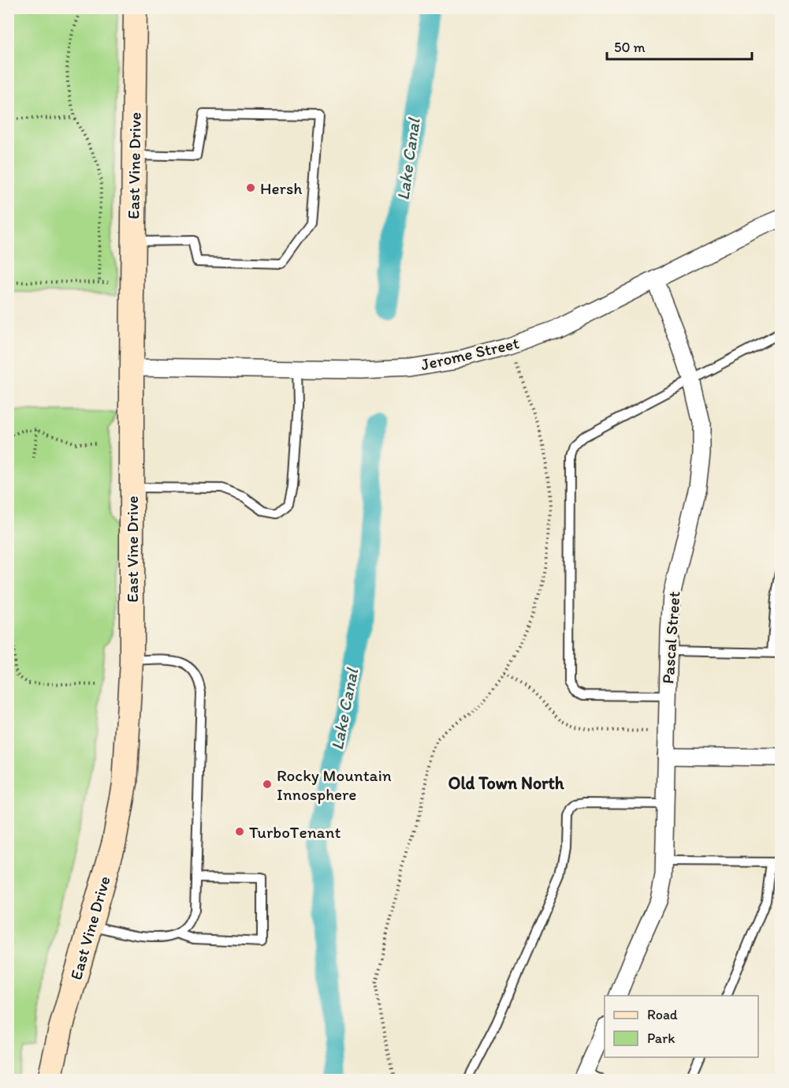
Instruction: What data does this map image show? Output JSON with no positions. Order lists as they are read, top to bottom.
{
  "streets": {
    "main road": ["East Vine Drive"],
    "street": ["Jerome Street", "Pascal Street"]
  },
  "crossings": [
    ["East Vine Drive", "Jerome Street"],
    ["Jerome Street", "Pascal Street"]
  ],
  "districts": ["Old Town North"],
  "water": ["Lake Canal"],
  "places": ["Hersh", "Rocky Mountain Innosphere", "TurboTenant"],
  "legend": ["Road", "Park"],
  "scale_bar": "50 m"
}
